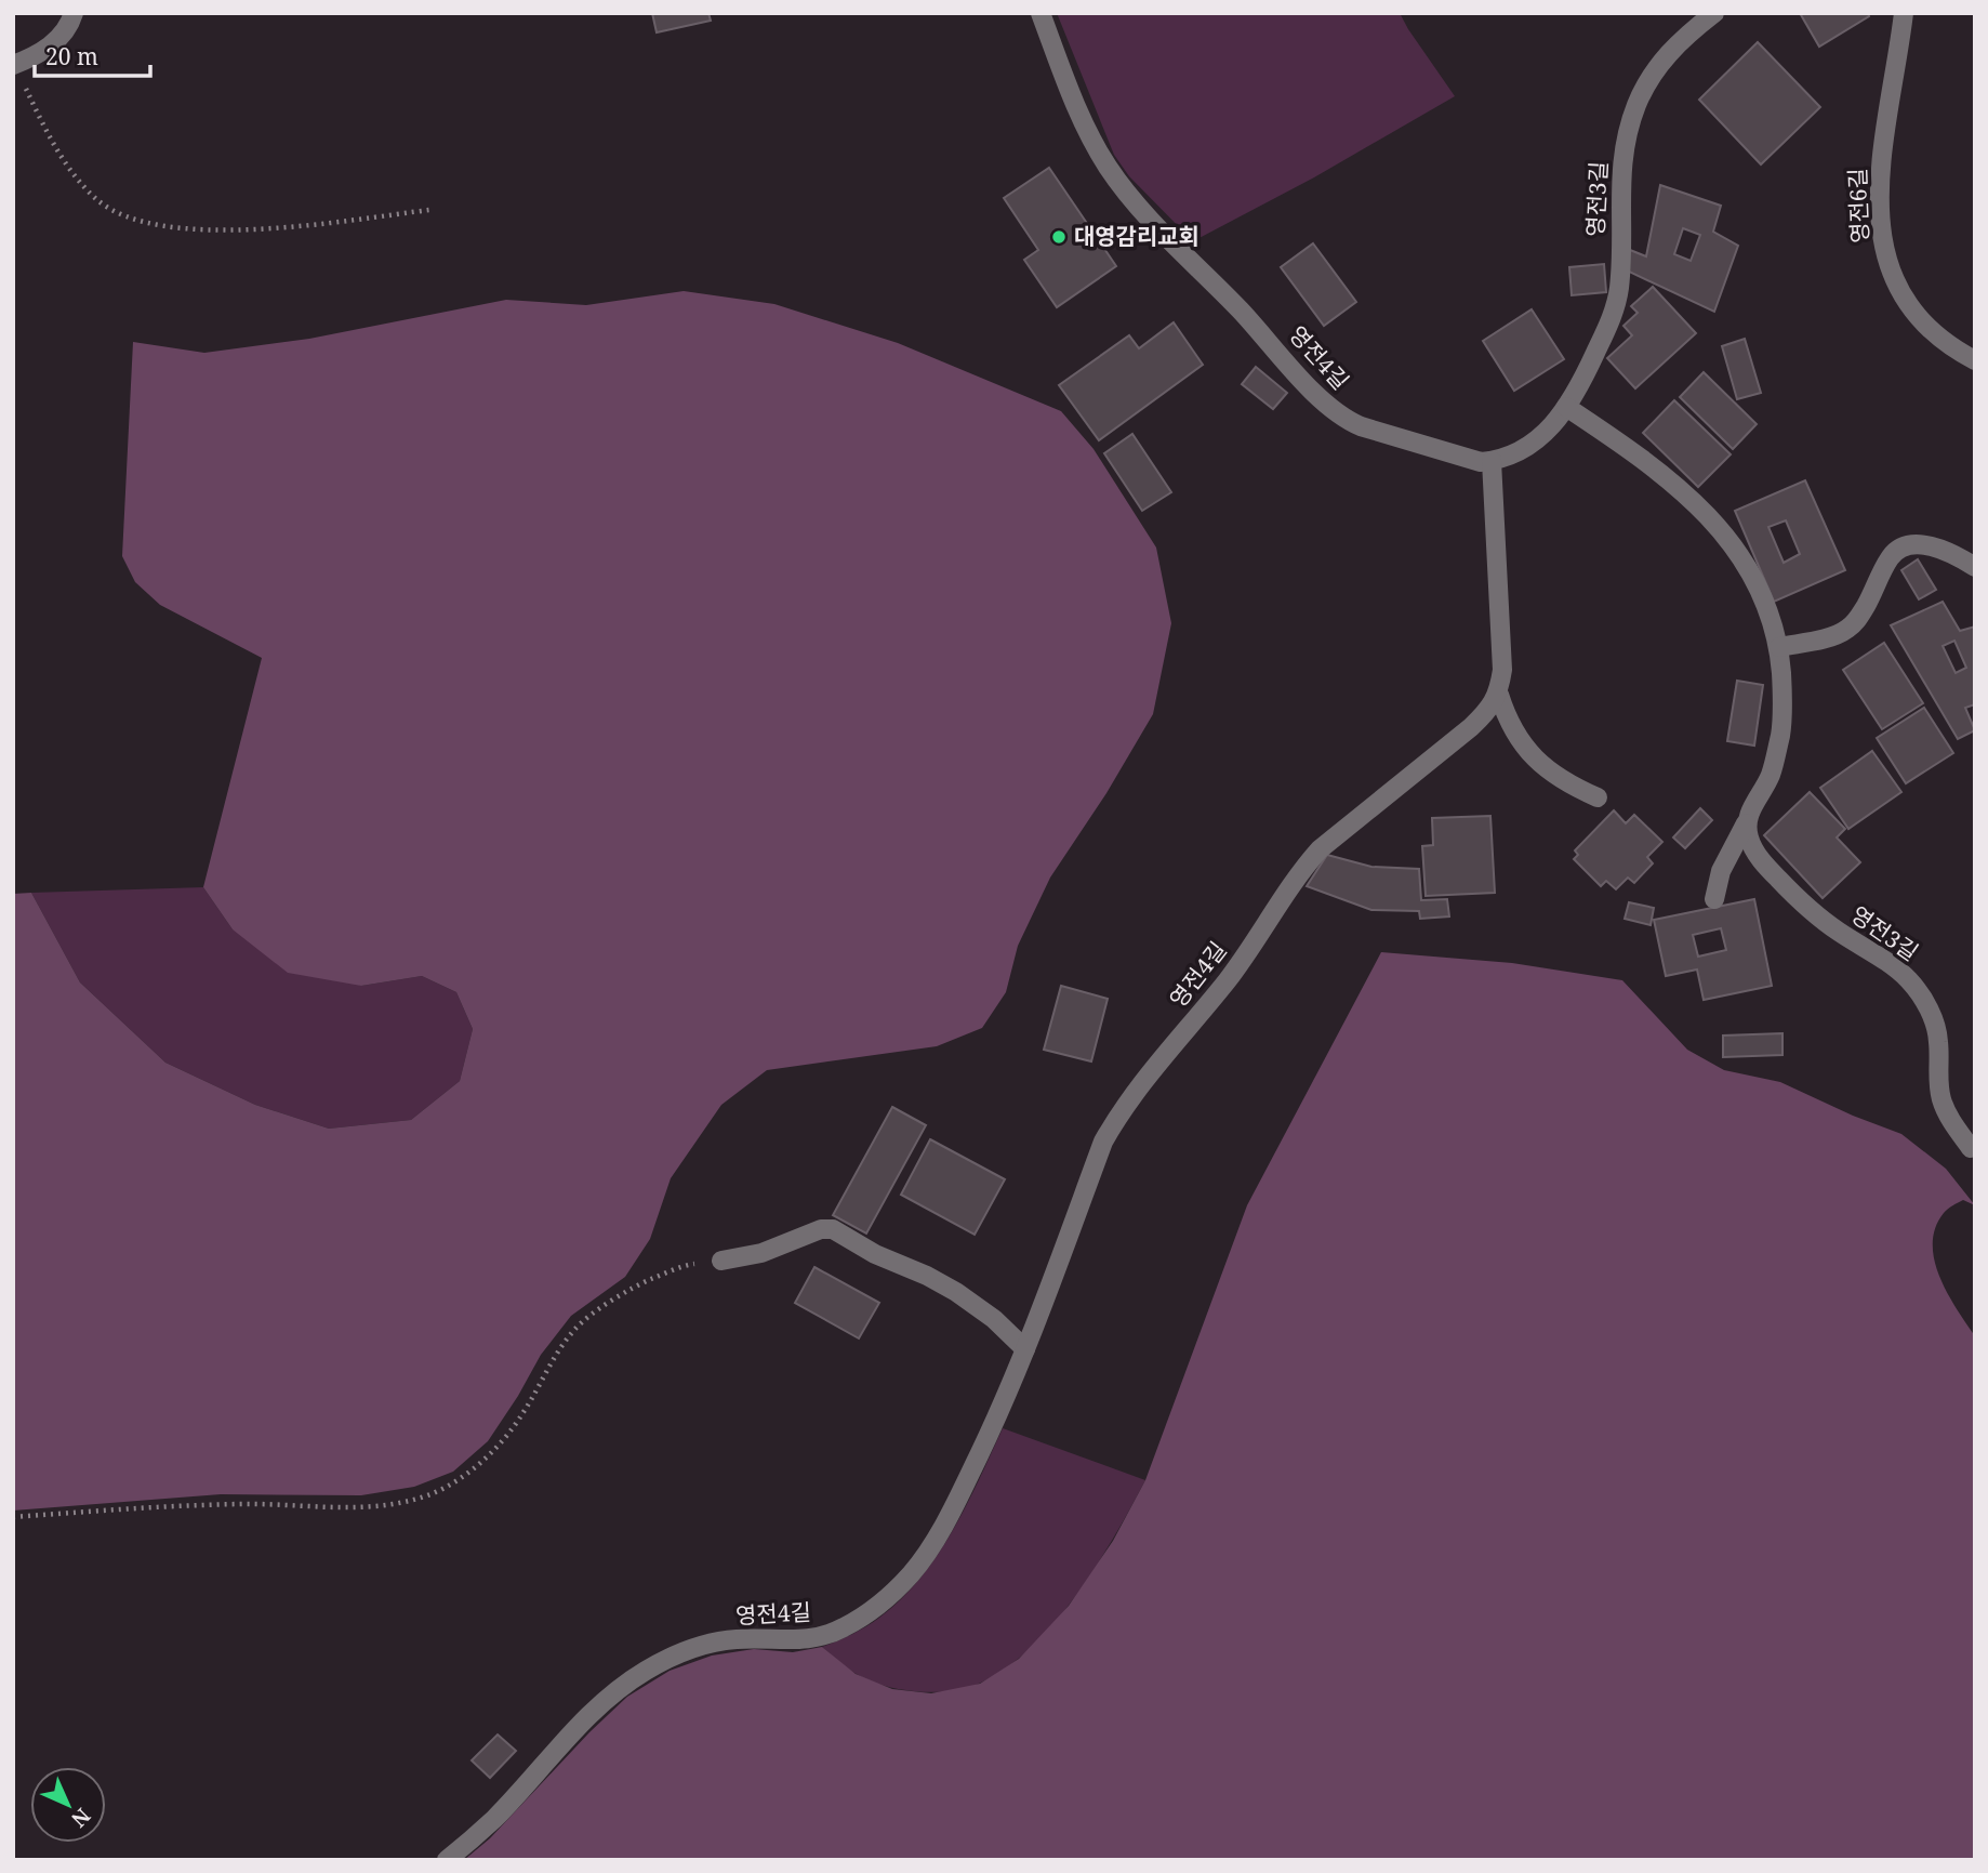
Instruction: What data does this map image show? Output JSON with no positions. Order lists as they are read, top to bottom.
{
  "streets": {
    "street": ["영전3길", "영전6길", "영전4길"]
  },
  "crossings": [
    ["영전3길", "영전4길"]
  ],
  "places": ["대영감리교회"],
  "scale_bar": "20 m",
  "north": "bottom right"
}
